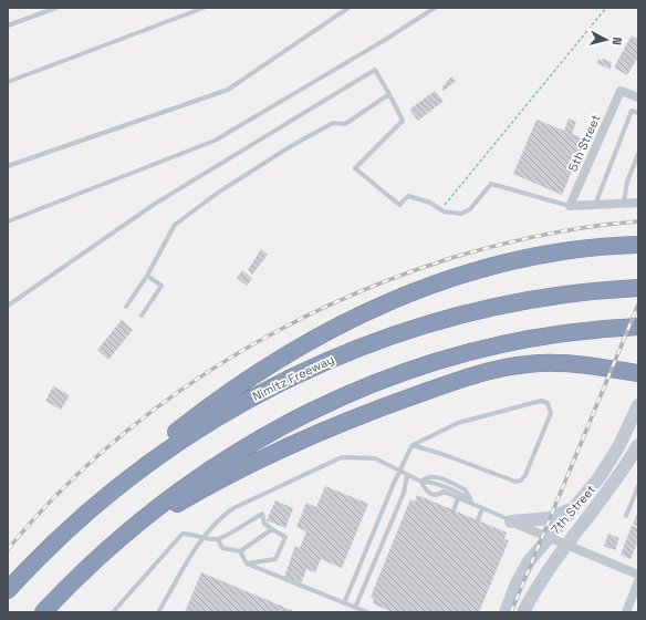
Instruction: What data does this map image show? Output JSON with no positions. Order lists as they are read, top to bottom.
{
  "streets": {
    "highway": ["Nimitz Freeway"],
    "main road": ["7th Street"],
    "street": ["5th Street"]
  },
  "north": "right"
}
